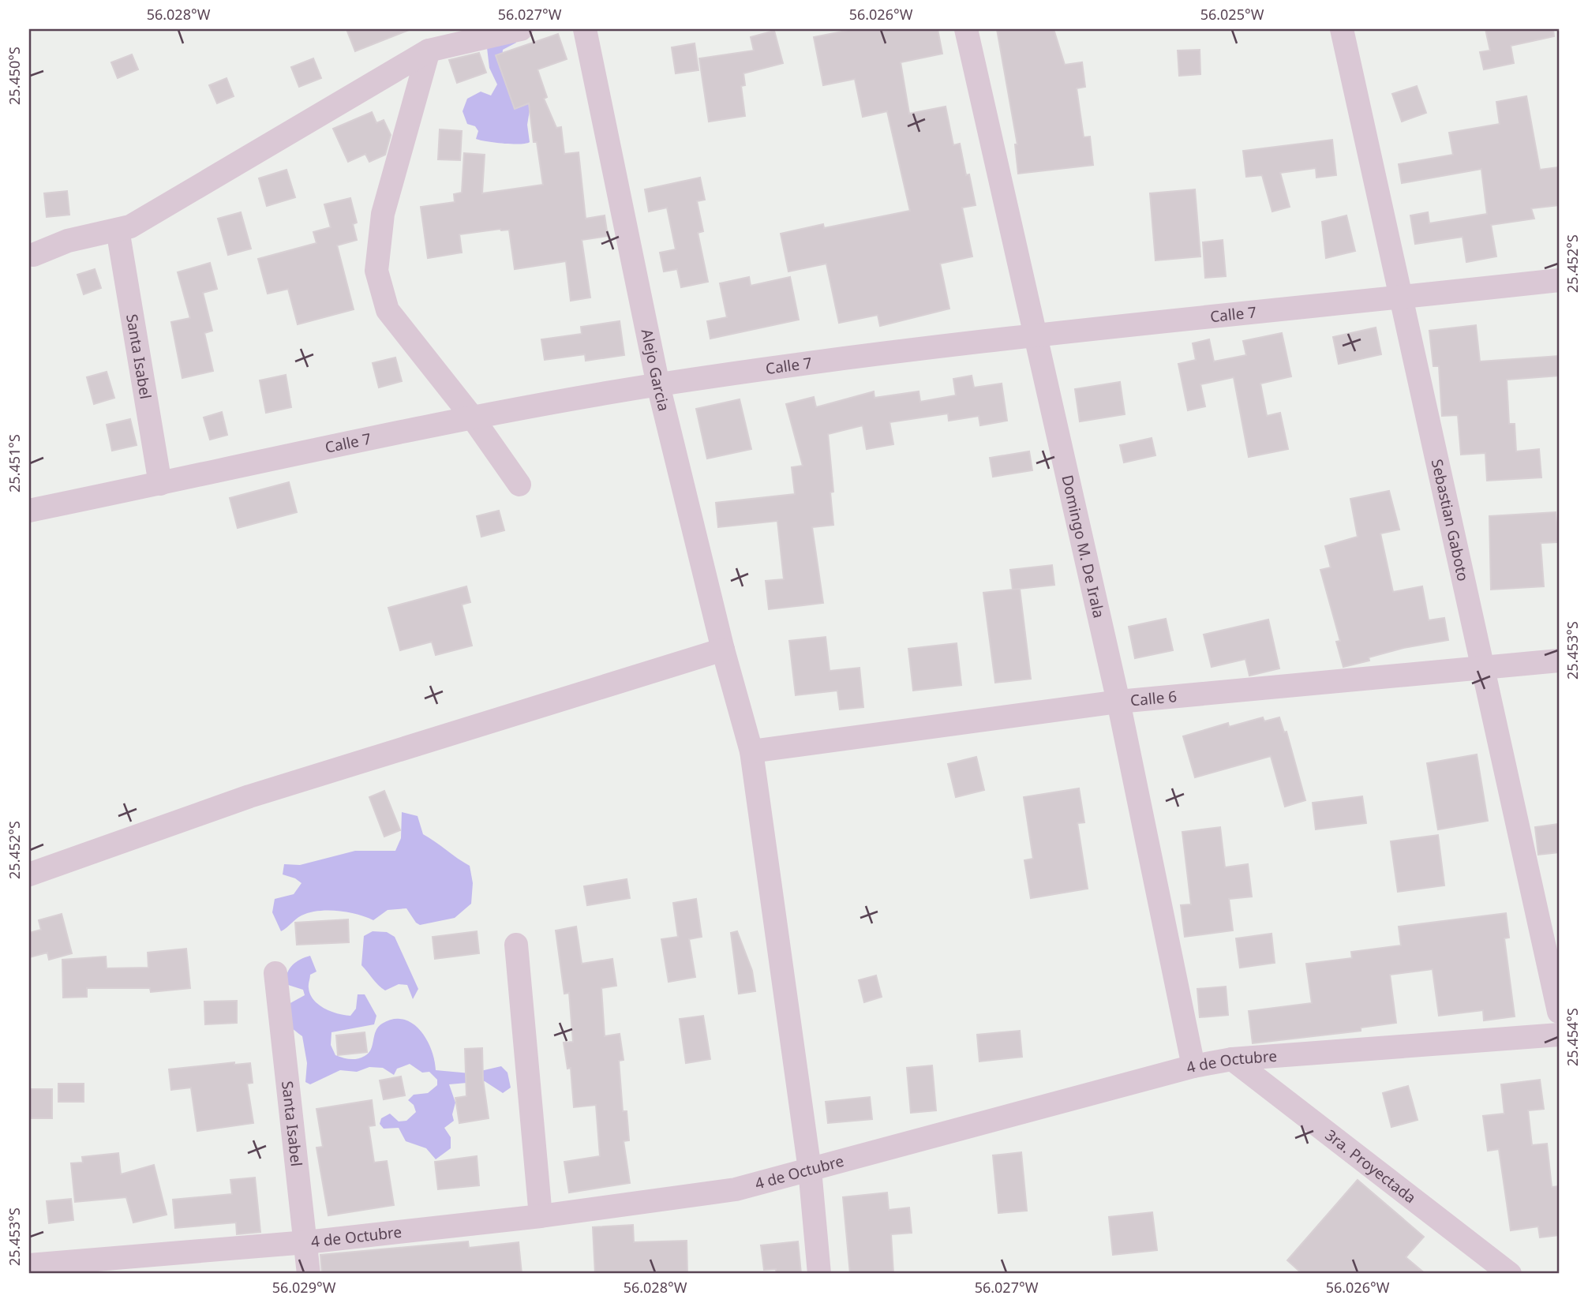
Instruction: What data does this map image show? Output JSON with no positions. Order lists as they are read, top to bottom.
{
  "streets": {
    "street": [
      "Calle 7",
      "Santa Isabel",
      "Alejo Garcia",
      "Sebastian Gaboto",
      "Domingo M. De Irala",
      "Calle 6",
      "4 de Octubre",
      "3ra. Proyectada"
    ]
  },
  "crossings": [
    ["Calle 7", "Santa Isabel"],
    ["Calle 7", "Alejo Garcia"],
    ["Calle 7", "Sebastian Gaboto"],
    ["Calle 7", "Domingo M. De Irala"],
    ["Santa Isabel", "4 de Octubre"],
    ["Alejo Garcia", "Calle 6"],
    ["Alejo Garcia", "4 de Octubre"],
    ["Sebastian Gaboto", "Calle 6"],
    ["Domingo M. De Irala", "Calle 6"],
    ["Domingo M. De Irala", "4 de Octubre"],
    ["4 de Octubre", "3ra. Proyectada"]
  ],
  "coordinates": [
    "56.028°W",
    "56.027°W",
    "56.026°W",
    "56.025°W",
    "25.450°S",
    "25.452°S",
    "25.451°S",
    "25.453°S",
    "25.454°S",
    "56.029°W"
  ]
}
